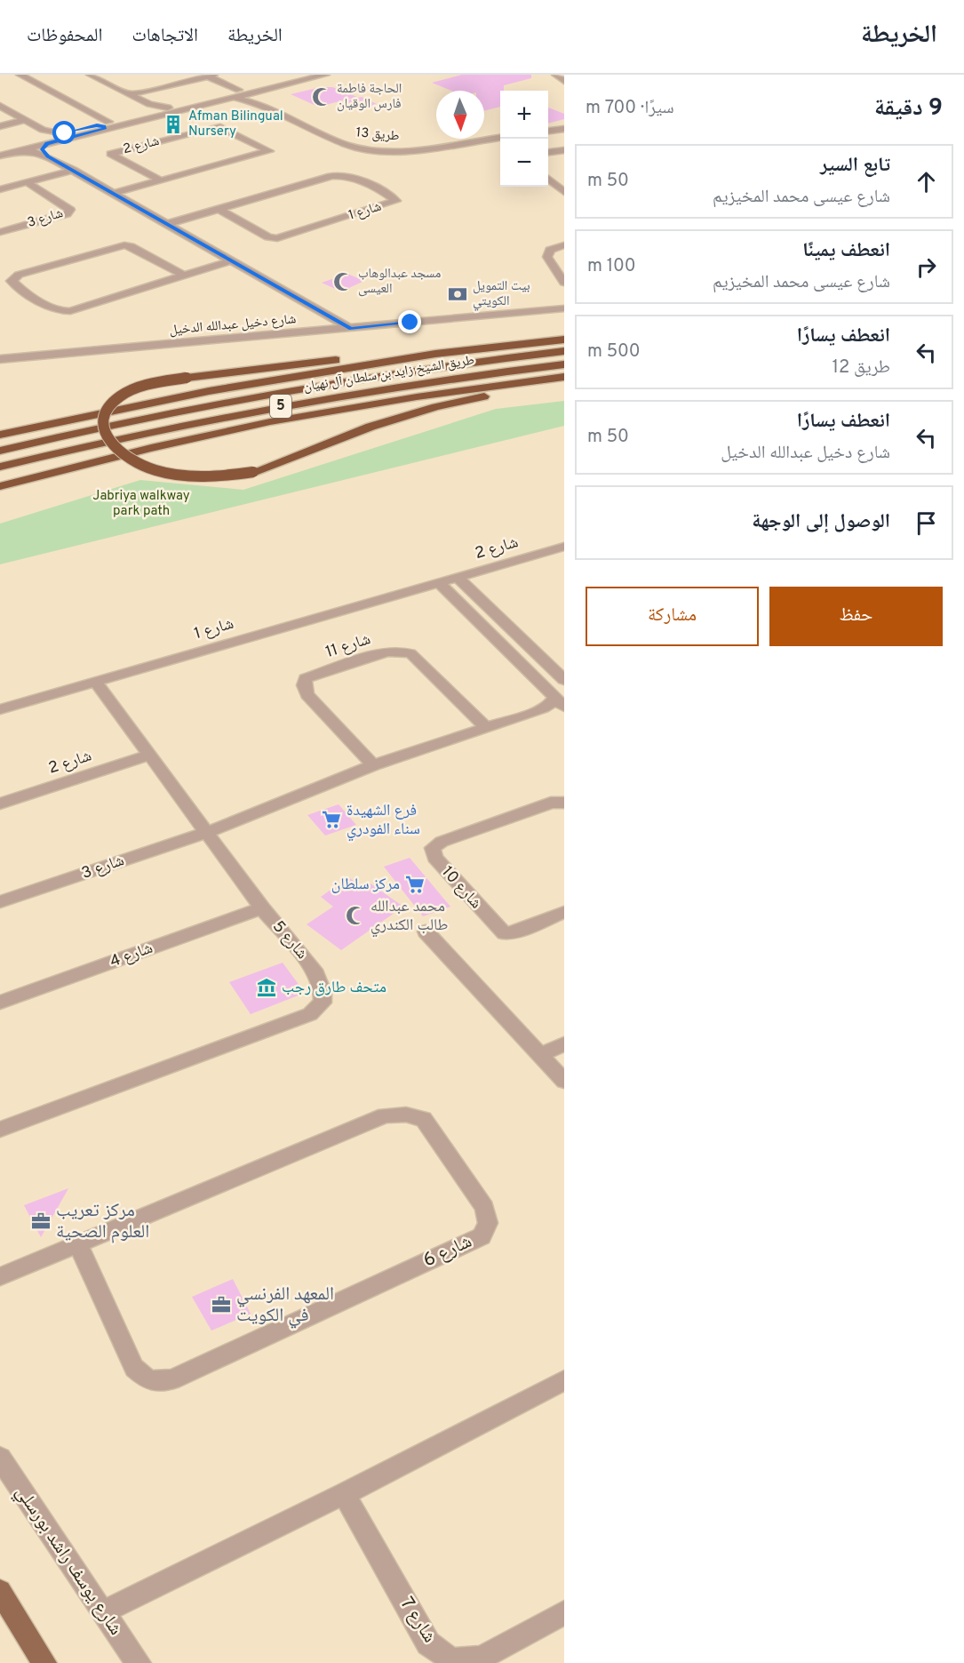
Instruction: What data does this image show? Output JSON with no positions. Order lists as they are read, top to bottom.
{
  "streets": {
    "highway": ["طريق الشيخ زايد بن سلطان آل نهيان", "5"],
    "street": [
      "طريق 13",
      "شارع 2",
      "شارع 1",
      "شارع 3",
      "شارع دخيل عبدالله الدخيل",
      "شارع 11",
      "شارع 10",
      "شارع 5",
      "شارع 4",
      "شارع 6",
      "شارع يوسف راشد بورسلي",
      "شارع 7"
    ]
  },
  "crossings": [
    ["شارع 2", "شارع 1"],
    ["شارع 2", "شارع 5"],
    ["شارع 1", "شارع 5"],
    ["شارع 3", "شارع 5"],
    ["شارع 5", "شارع 4"]
  ],
  "parks": ["Jabriya walkway park path"],
  "places": {
    "mosque": ["الحاجة فاطمة فارس الوقيان", "مسجد عبدالوهاب العيسى", "محمد عبدالله طالب الكندري"],
    "building": ["Afman Bilingual Nursery"],
    "bank": ["بيت التمويل الكويتي"],
    "supermarket": ["فرع الشهيدة سناء الفودري", "مركز سلطان"],
    "museum": ["متحف طارق رجب"],
    "office": ["مركز تعريب العلوم الصحية", "المعهد الفرنسي في الكويت"]
  },
  "north": "bottom",
  "page": {
    "header": "الخريطة",
    "nav": ["الخريطة", "الاتجاهات", "المحفوظات"],
    "heading": ["9 دقيقة", "سيرًا · 700 m"],
    "map_buttons": ["+", "−"],
    "list": [
      ["تابع السير", "شارع عيسى محمد المخيزيم", "50 m"],
      ["انعطف يمينًا", "شارع عيسى محمد المخيزيم", "100 m"],
      ["انعطف يسارًا", "طريق 12", "500 m"],
      ["انعطف يسارًا", "شارع دخيل عبدالله الدخيل", "50 m"],
      "الوصول إلى الوجهة"
    ],
    "buttons": ["حفظ", "مشاركة"]
  }
}
